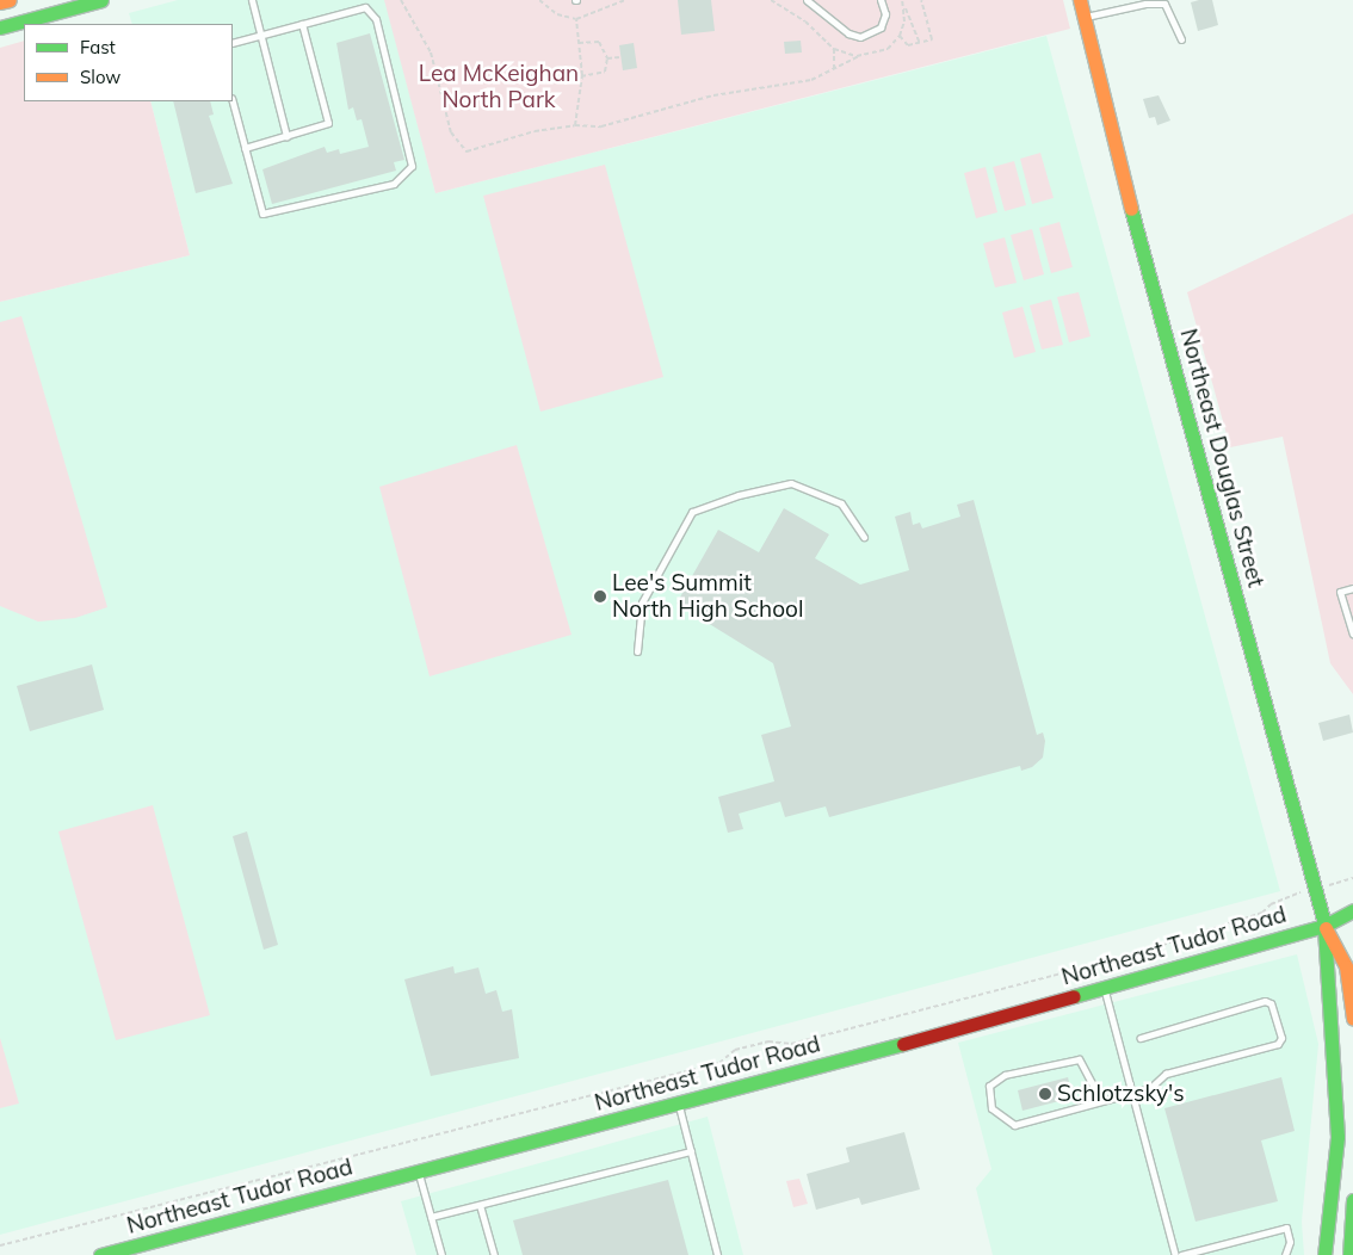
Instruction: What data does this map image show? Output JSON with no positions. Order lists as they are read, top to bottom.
{
  "streets": {
    "main road": ["Northeast Douglas Street", "Northeast Tudor Road"]
  },
  "crossings": [
    ["Northeast Douglas Street", "Northeast Tudor Road"]
  ],
  "parks": ["Lea McKeighan North Park"],
  "places": ["Lee's Summit North High School", "Schlotzsky's"],
  "legend": ["Fast", "Slow"]
}
